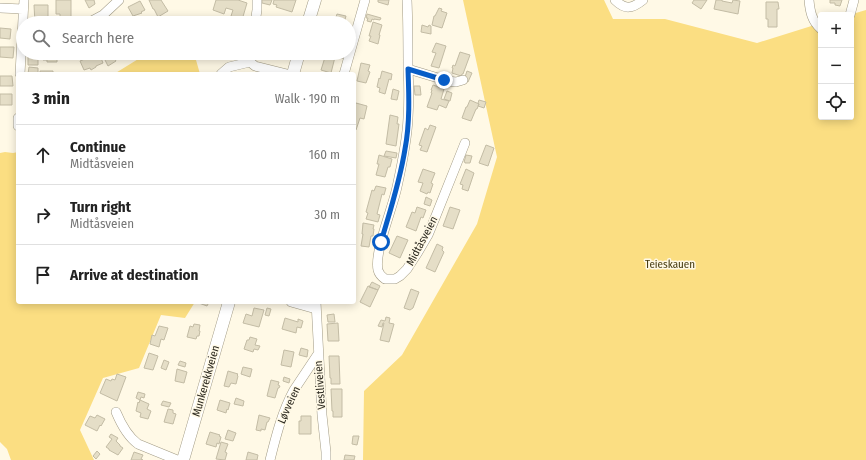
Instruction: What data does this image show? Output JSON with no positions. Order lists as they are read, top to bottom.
{
  "streets": {
    "main road": ["Munkerekkveien"],
    "street": ["Midtåsveien", "Vestliveien", "Løvveien"]
  },
  "crossings": [
    ["Vestliveien", "Løvveien"]
  ],
  "parks": ["Teieskauen"],
  "page": {
    "map_buttons": ["+", "−"],
    "search": "Search here",
    "heading": ["3 min", "Walk · 190 m"],
    "list": [
      ["Continue", "Midtåsveien", "160 m"],
      ["Turn right", "Midtåsveien", "30 m"],
      "Arrive at destination"
    ]
  }
}
